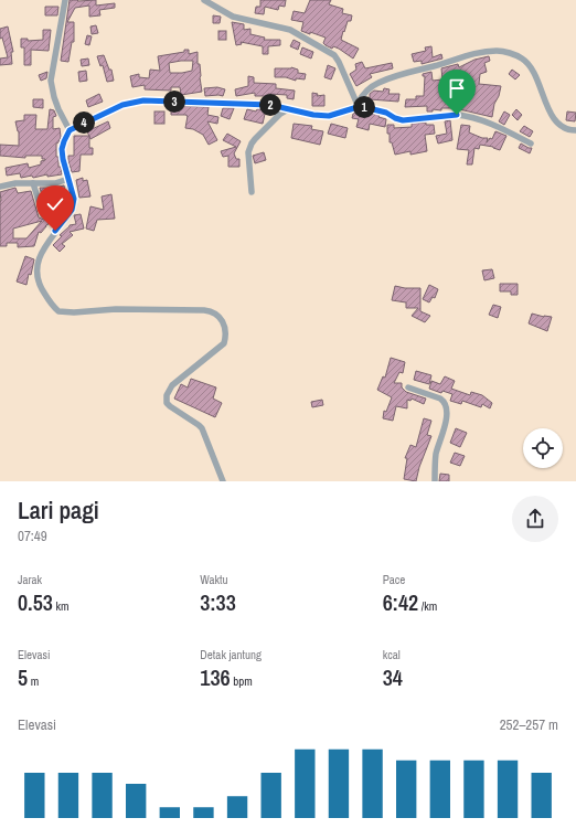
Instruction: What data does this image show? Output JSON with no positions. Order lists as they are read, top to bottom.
{
  "page": {
    "pins": [
      "3",
      "2",
      "1",
      "4"
    ],
    "heading": ["Lari pagi", "07:49"],
    "stats": [
      ["Jarak", "0.53 km"],
      ["Waktu", "3:33"],
      ["Pace", "6:42 /km"],
      ["Elevasi", "5 m"],
      ["Detak jantung", "136 bpm"],
      ["kcal", "34"]
    ],
    "chart": ["Elevasi", "252–257 m"]
  }
}
